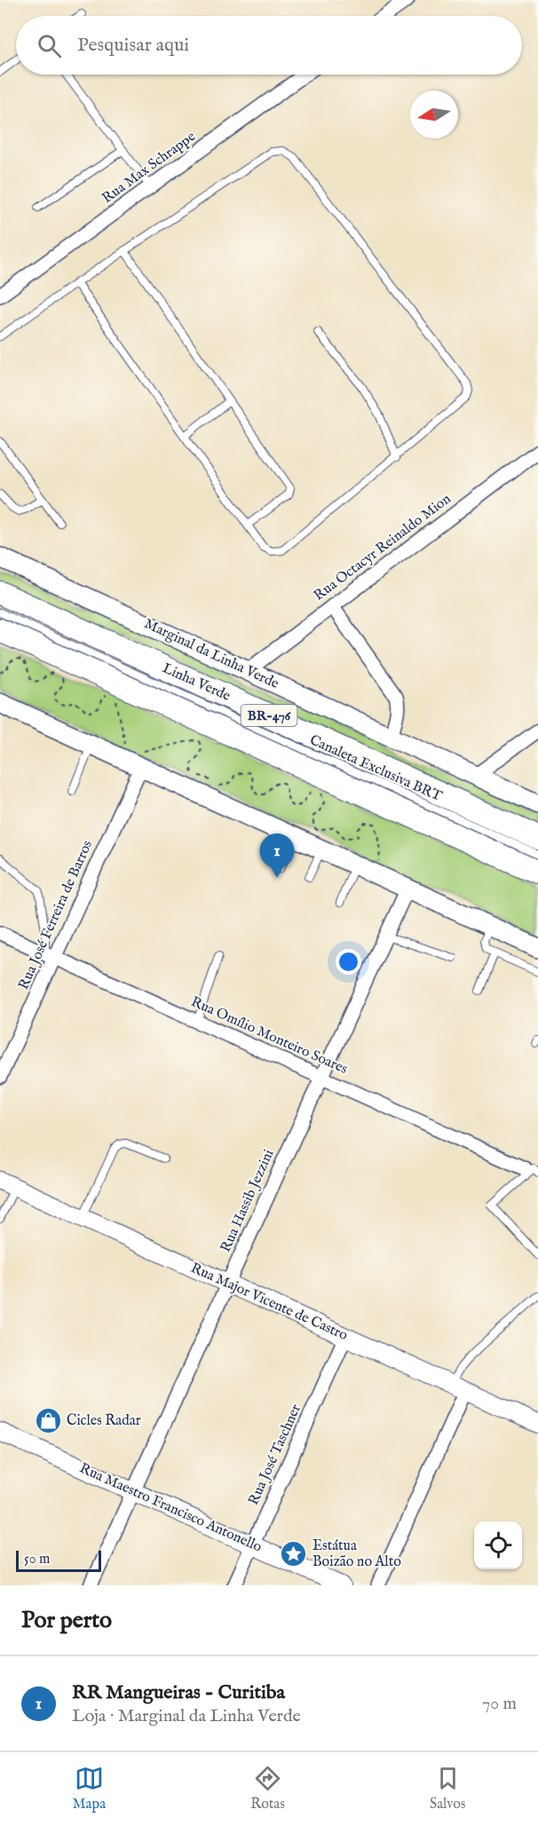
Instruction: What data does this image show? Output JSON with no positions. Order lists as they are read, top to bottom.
{
  "streets": {
    "highway": ["Linha Verde", "BR-476"],
    "main road": ["Marginal da Linha Verde"],
    "street": [
      "Rua Max Schrappe",
      "Rua Octacyr Reinaldo Mion",
      "Rua José Ferreira de Barros",
      "Rua Omílio Monteiro Soares",
      "Rua Hassib Jezzini",
      "Rua Major Vicente de Castro",
      "Rua José Taschner",
      "Rua Maestro Francisco Antonello"
    ],
    "lane": ["Canaleta Exclusiva BRT"]
  },
  "crossings": [
    ["Rua Octacyr Reinaldo Mion", "Marginal da Linha Verde"],
    ["Rua José Ferreira de Barros", "Rua Omílio Monteiro Soares"],
    ["Rua Omílio Monteiro Soares", "Rua Hassib Jezzini"],
    ["Rua Hassib Jezzini", "Rua Major Vicente de Castro"],
    ["Rua Hassib Jezzini", "Rua Maestro Francisco Antonello"],
    ["Rua Major Vicente de Castro", "Rua José Taschner"],
    ["Rua José Taschner", "Rua Maestro Francisco Antonello"]
  ],
  "places": {
    "shop": ["Cicles Radar"],
    "place": ["Estátua Boizão no Alto"]
  },
  "scale_bar": "50 m",
  "north": "left",
  "page": {
    "search": "Pesquisar aqui",
    "pins": "1",
    "scale": "50 m",
    "heading": "Por perto",
    "list": [
      {
        "mark": "1",
        "name": "RR Mangueiras - Curitiba",
        "note": "Loja · Marginal da Linha Verde",
        "value": "70 m"
      }
    ],
    "nav": ["Mapa", "Rotas", "Salvos"]
  }
}
